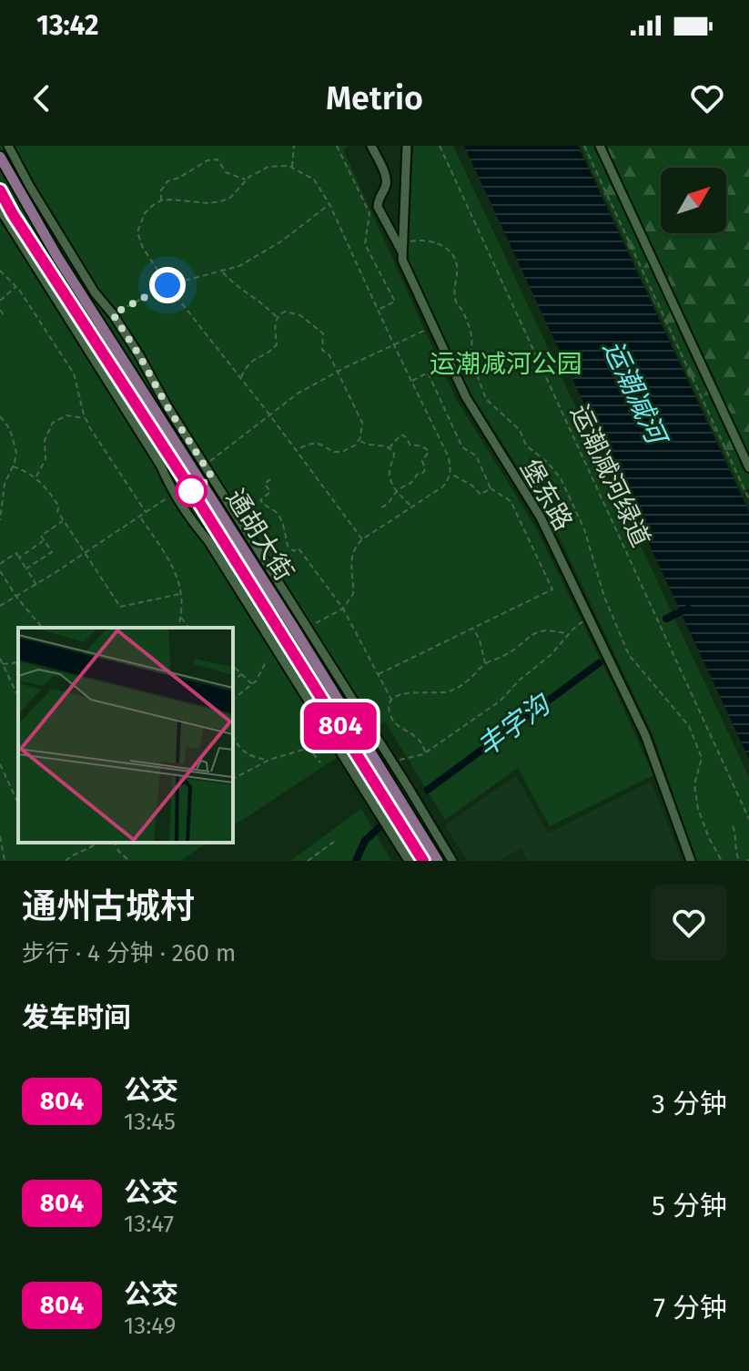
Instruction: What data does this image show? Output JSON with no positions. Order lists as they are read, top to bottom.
{
  "streets": {
    "main road": ["通胡大街"],
    "street": ["堡东路"],
    "path": ["运潮减河绿道"]
  },
  "water": ["运潮减河", "丰字沟"],
  "parks": ["运潮减河公园"],
  "lines": ["bus line 804"],
  "north": "top right",
  "page": {
    "status": "13:42",
    "header": "Metrio",
    "on_map": "804",
    "heading": [
      ["通州古城村", "步行 · 4 分钟 · 260 m"],
      "发车时间"
    ],
    "list": [
      {
        "mark": "804",
        "name": "公交",
        "note": "13:45",
        "value": "3 分钟"
      },
      {
        "mark": "804",
        "name": "公交",
        "note": "13:47",
        "value": "5 分钟"
      },
      {
        "mark": "804",
        "name": "公交",
        "note": "13:49",
        "value": "7 分钟"
      }
    ]
  }
}
